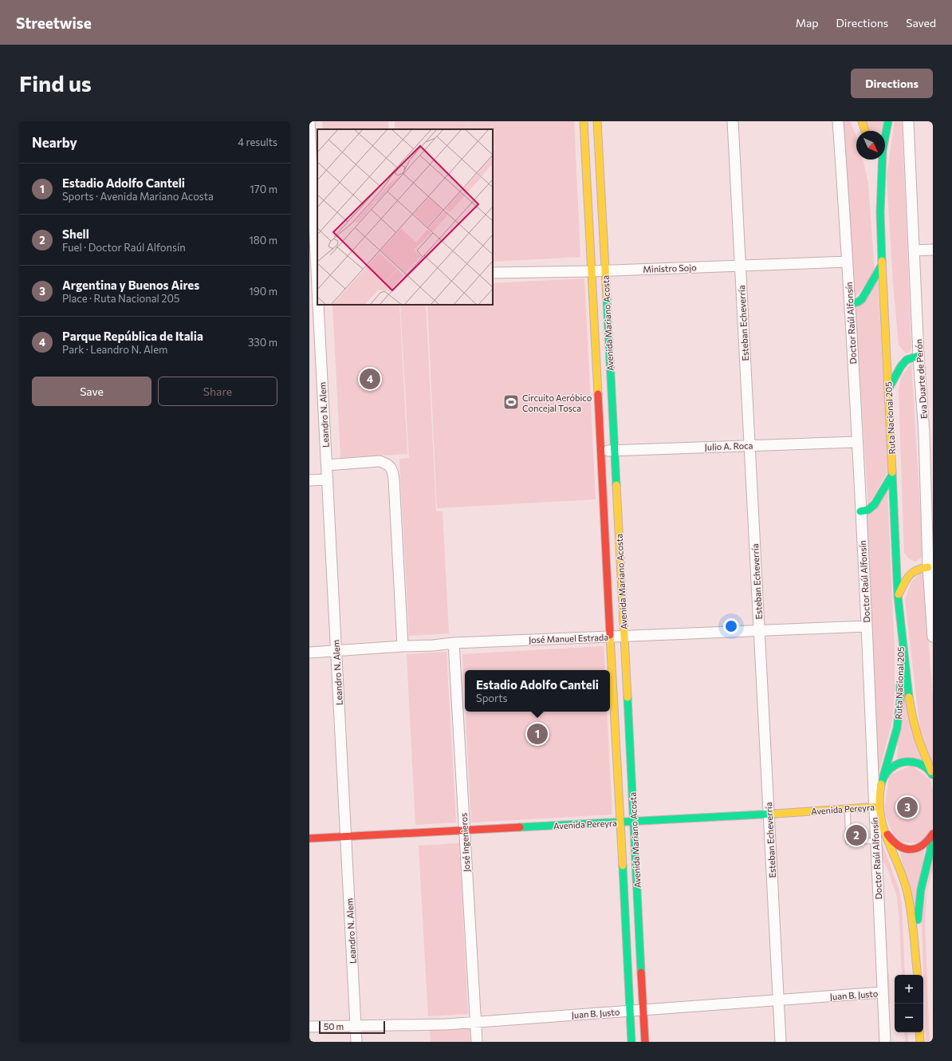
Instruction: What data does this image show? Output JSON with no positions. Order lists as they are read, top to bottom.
{
  "streets": {
    "main road": ["Avenida Mariano Acosta", "Ruta Nacional 205", "Avenida Pereyra"],
    "street": [
      "Ministro Sojo",
      "Esteban Echeverría",
      "Doctor Raúl Alfonsín",
      "Eva Duarte de Perón",
      "Leandro N. Alem",
      "Julio A. Roca",
      "José Manuel Estrada",
      "José Ingenieros",
      "Juan B. Justo"
    ]
  },
  "crossings": [
    ["Ministro Sojo", "Avenida Mariano Acosta"],
    ["Ministro Sojo", "Esteban Echeverría"],
    ["Ministro Sojo", "Doctor Raúl Alfonsín"],
    ["Avenida Mariano Acosta", "Julio A. Roca"],
    ["Avenida Mariano Acosta", "José Manuel Estrada"],
    ["Avenida Mariano Acosta", "Avenida Pereyra"],
    ["Avenida Mariano Acosta", "Juan B. Justo"],
    ["Esteban Echeverría", "Julio A. Roca"],
    ["Esteban Echeverría", "José Manuel Estrada"],
    ["Esteban Echeverría", "Avenida Pereyra"],
    ["Esteban Echeverría", "Juan B. Justo"],
    ["Doctor Raúl Alfonsín", "Ruta Nacional 205"],
    ["Doctor Raúl Alfonsín", "Julio A. Roca"],
    ["Doctor Raúl Alfonsín", "José Manuel Estrada"],
    ["Doctor Raúl Alfonsín", "Avenida Pereyra"],
    ["Doctor Raúl Alfonsín", "Juan B. Justo"],
    ["Leandro N. Alem", "José Manuel Estrada"],
    ["Leandro N. Alem", "Avenida Pereyra"],
    ["Leandro N. Alem", "Juan B. Justo"],
    ["Ruta Nacional 205", "Avenida Pereyra"],
    ["José Manuel Estrada", "José Ingenieros"],
    ["Avenida Pereyra", "José Ingenieros"],
    ["José Ingenieros", "Juan B. Justo"]
  ],
  "places": {
    "sports": ["Circuito Aeróbico Concejal Tosca"]
  },
  "scale_bar": "50 m",
  "north": "bottom right",
  "page": {
    "header": "Streetwise",
    "nav": ["Map", "Directions", "Saved"],
    "buttons": [
      "Directions",
      ["Save", "Share"]
    ],
    "title": "Find us",
    "heading": ["Nearby", "4 results"],
    "list": [
      {
        "mark": "1",
        "name": "Estadio Adolfo Canteli",
        "note": "Sports · Avenida Mariano Acosta",
        "value": "170 m"
      },
      {
        "mark": "2",
        "name": "Shell",
        "note": "Fuel · Doctor Raúl Alfonsín",
        "value": "180 m"
      },
      {
        "mark": "3",
        "name": "Argentina y Buenos Aires",
        "note": "Place · Ruta Nacional 205",
        "value": "190 m"
      },
      {
        "mark": "4",
        "name": "Parque República de Italia",
        "note": "Park · Leandro N. Alem",
        "value": "330 m"
      }
    ],
    "pins": [
      "4",
      "1",
      "3",
      "2"
    ],
    "popup": ["Estadio Adolfo Canteli", "Sports"],
    "map_buttons": ["+", "−"],
    "scale": "50 m"
  }
}
